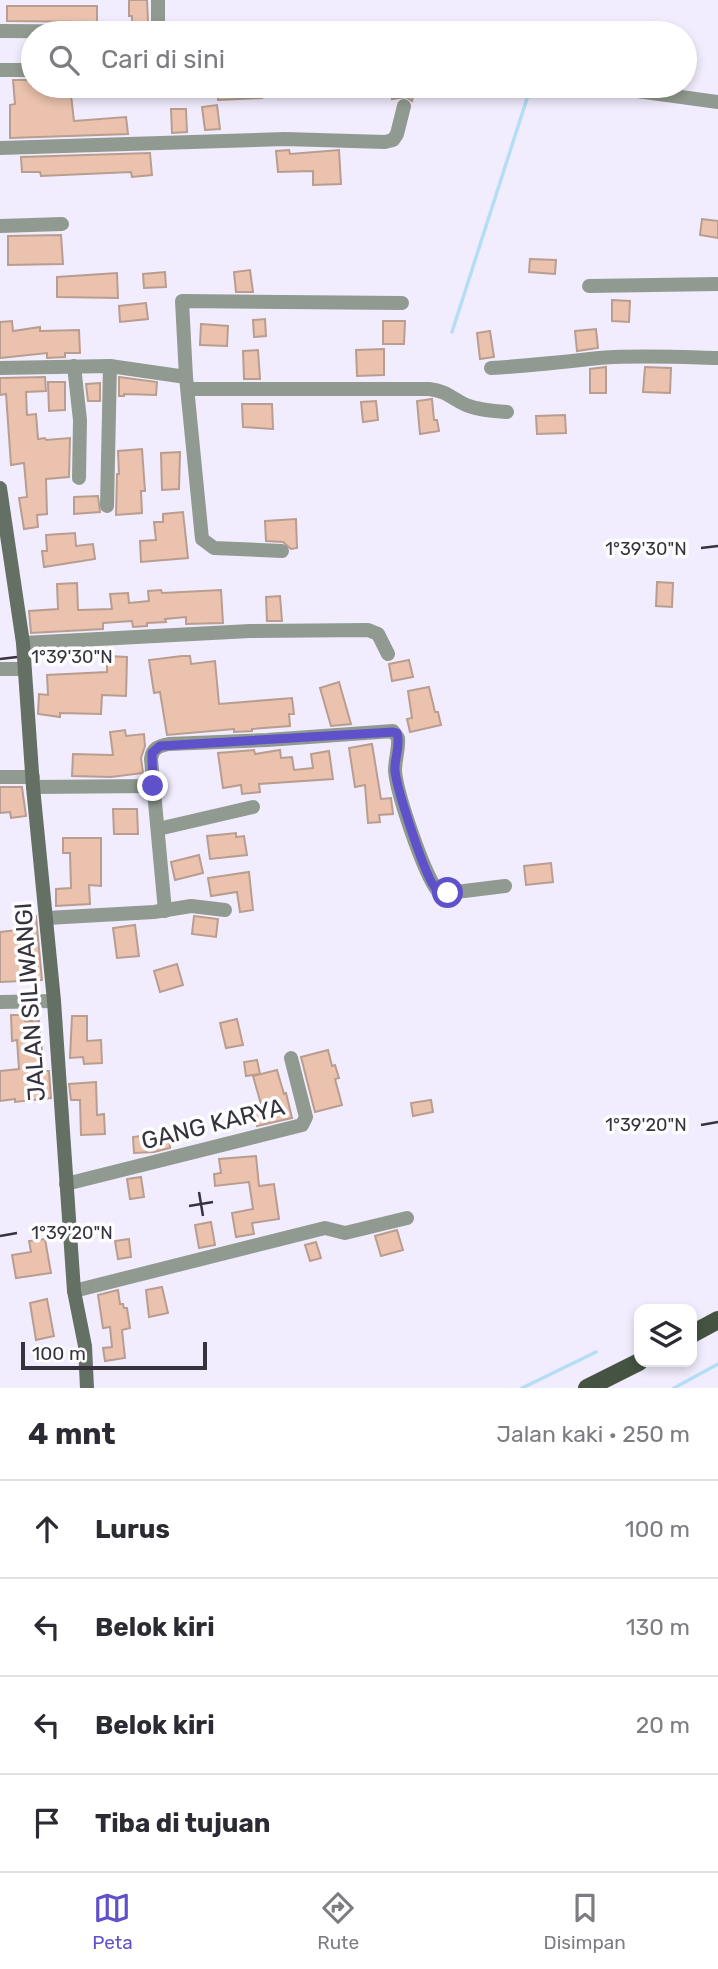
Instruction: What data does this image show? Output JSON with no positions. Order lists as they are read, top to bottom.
{
  "streets": {
    "street": ["JALAN SILIWANGI", "GANG KARYA"]
  },
  "crossings": [
    ["JALAN SILIWANGI", "GANG KARYA"]
  ],
  "scale_bar": "100 m",
  "page": {
    "search": "Cari di sini",
    "scale": "100 m",
    "heading": ["4 mnt", "Jalan kaki · 250 m"],
    "list": [
      ["Lurus", "100 m"],
      ["Belok kiri", "130 m"],
      ["Belok kiri", "20 m"],
      "Tiba di tujuan"
    ],
    "nav": ["Peta", "Rute", "Disimpan"]
  },
  "coordinates": ["1°39'30\"N", "1°39'20\"N"]
}
